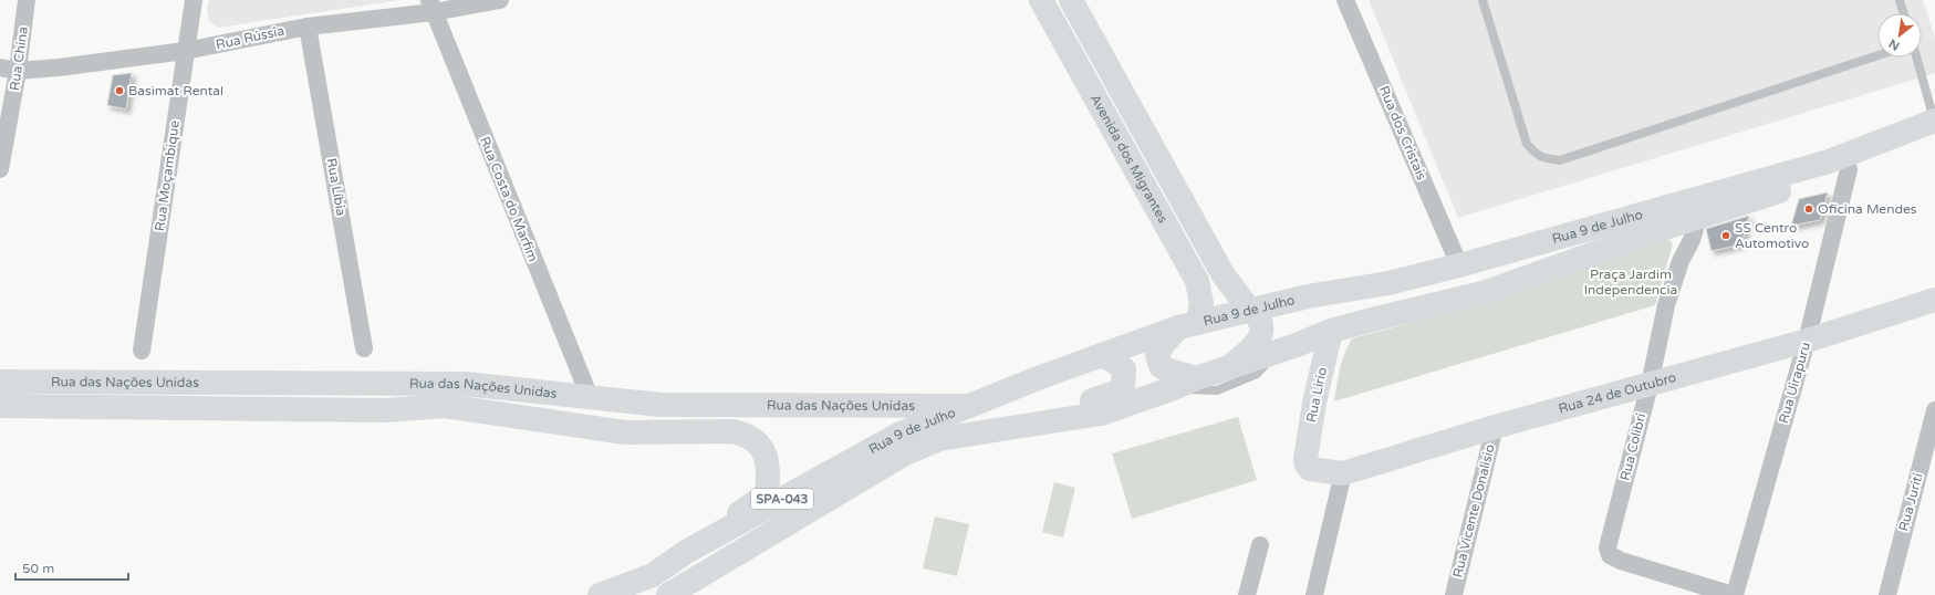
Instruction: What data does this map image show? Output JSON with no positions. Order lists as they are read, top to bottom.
{
  "streets": {
    "main road": [
      "Avenida dos Migrantes",
      "Rua 9 de Julho",
      "Rua das Nações Unidas",
      "Rua 24 de Outubro",
      "Rua Lirio",
      "SPA-043"
    ],
    "street": [
      "Rua Rússia",
      "Rua China",
      "Rua dos Cristais",
      "Rua Moçambique",
      "Rua Líbia",
      "Rua Costa do Marfim",
      "Rua Uirapuru",
      "Rua Colibri",
      "Rua Juriti",
      "Rua Vicente Donalisio"
    ]
  },
  "crossings": [
    ["Rua Rússia", "Rua China"],
    ["Rua Rússia", "Rua Moçambique"],
    ["Rua Rússia", "Rua Líbia"],
    ["Rua Rússia", "Rua Costa do Marfim"],
    ["Rua dos Cristais", "Rua 9 de Julho"],
    ["Avenida dos Migrantes", "Rua 9 de Julho"],
    ["Rua Costa do Marfim", "Rua das Nações Unidas"],
    ["Rua 9 de Julho", "Rua das Nações Unidas"],
    ["Rua 9 de Julho", "Rua Uirapuru"],
    ["Rua 9 de Julho", "Rua Lirio"],
    ["Rua 9 de Julho", "Rua Colibri"],
    ["Rua Uirapuru", "Rua 24 de Outubro"],
    ["Rua Uirapuru", "Rua Colibri"],
    ["Rua 24 de Outubro", "Rua Lirio"],
    ["Rua 24 de Outubro", "Rua Colibri"],
    ["Rua 24 de Outubro", "Rua Vicente Donalisio"]
  ],
  "parks": ["Praça Jardim Independencia"],
  "places": ["Basimat Rental", "Oficina Mendes", "SS Centro Automotivo"],
  "scale_bar": "50 m",
  "north": "bottom left"
}
